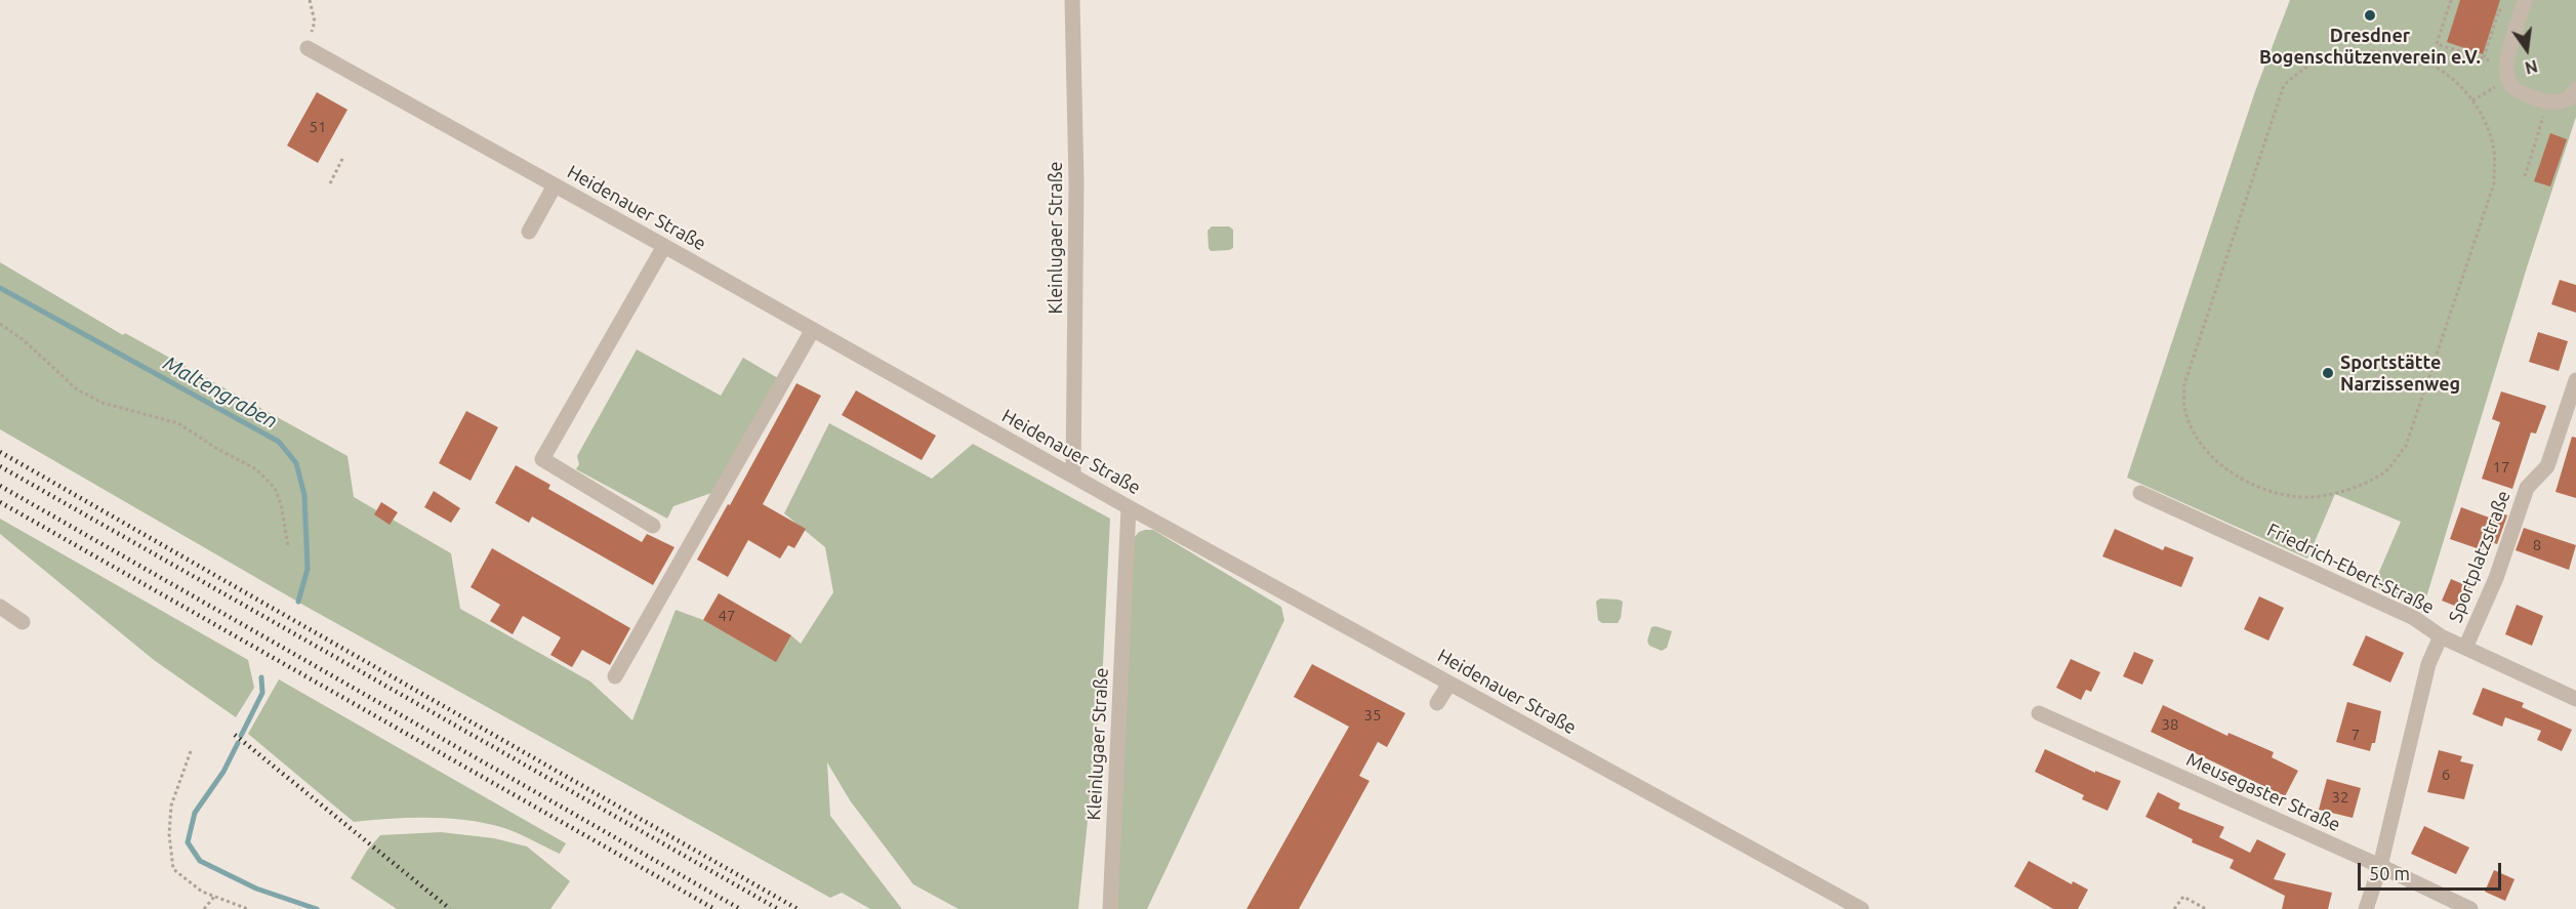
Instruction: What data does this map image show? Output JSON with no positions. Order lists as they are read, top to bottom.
{
  "streets": {
    "street": [
      "Heidenauer Straße",
      "Kleinlugaer Straße",
      "Sportplatzstraße",
      "Friedrich-Ebert-Straße",
      "Meusegaster Straße"
    ]
  },
  "crossings": [
    ["Heidenauer Straße", "Kleinlugaer Straße"],
    ["Sportplatzstraße", "Friedrich-Ebert-Straße"],
    ["Sportplatzstraße", "Meusegaster Straße"]
  ],
  "water": ["Maltengraben"],
  "places": ["Dresdner Bogenschützenverein e.V.", "Sportstätte Narzissenweg"],
  "house_numbers": [
    "51",
    "17",
    "8",
    "47",
    "35",
    "38",
    "7",
    "6",
    "32"
  ],
  "scale_bar": "50 m",
  "north": "bottom"
}
